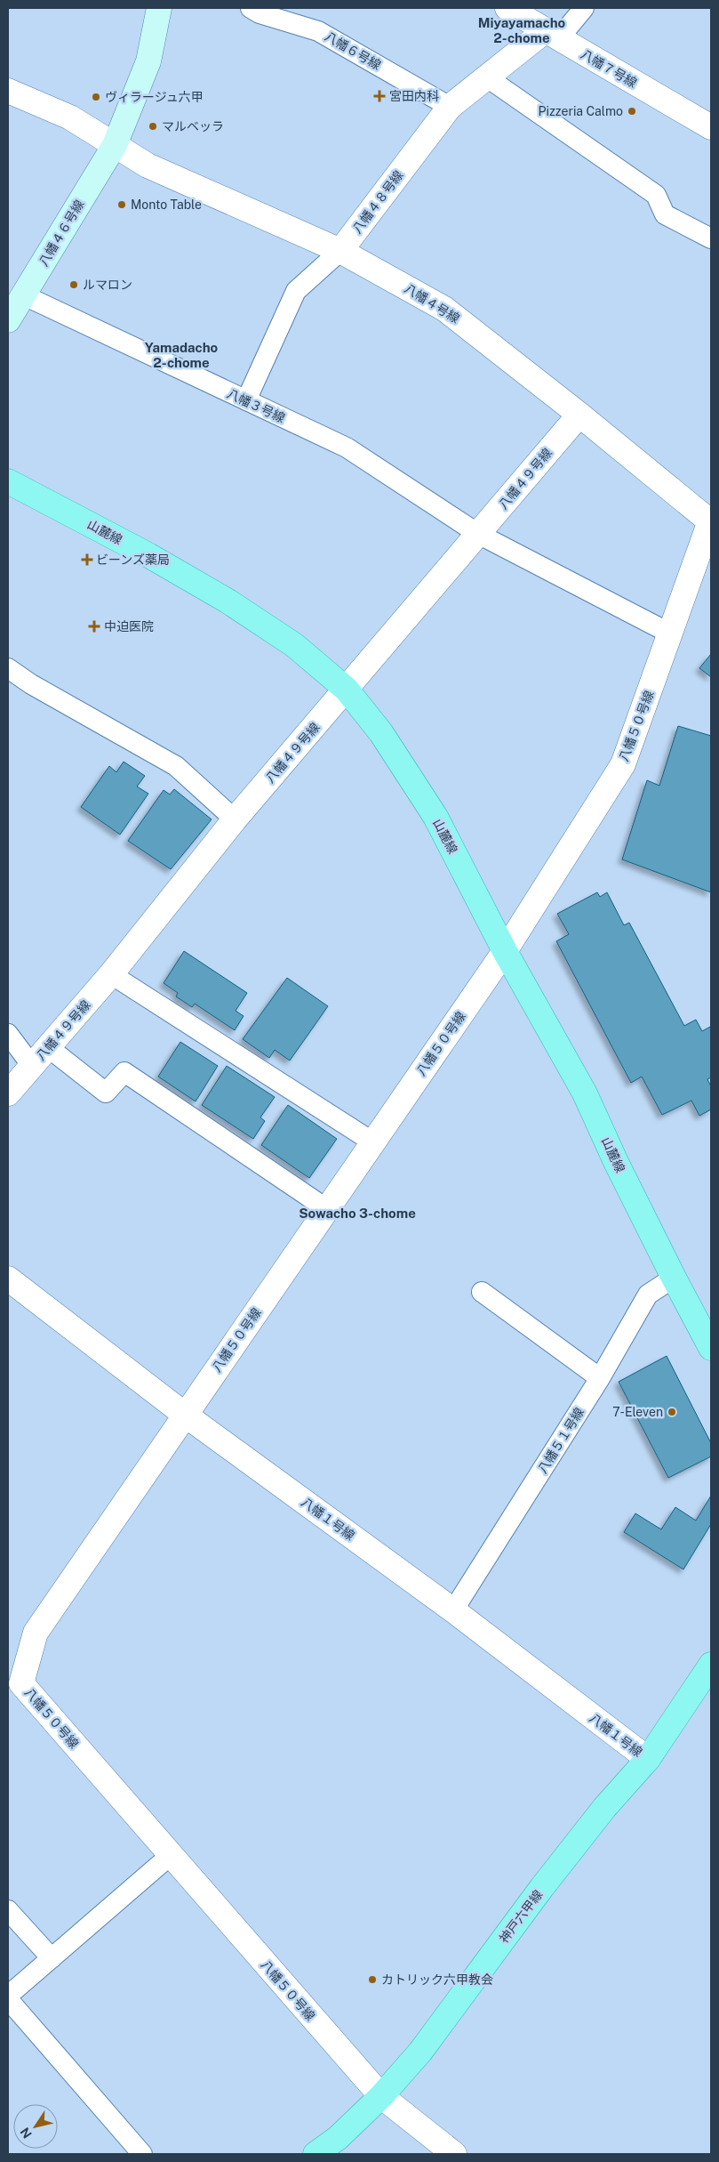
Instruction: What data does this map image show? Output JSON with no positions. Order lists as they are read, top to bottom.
{
  "streets": {
    "main road": ["山麓線", "神戸六甲線"],
    "street": [
      "八幡７号線",
      "八幡４８号線",
      "八幡４６号線",
      "八幡４号線",
      "八幡４９号線",
      "八幡５０号線",
      "八幡１号線"
    ],
    "lane": ["八幡６号線", "八幡３号線", "八幡５１号線"]
  },
  "crossings": [
    ["八幡６号線", "八幡４８号線"],
    ["八幡７号線", "八幡４８号線"],
    ["八幡４８号線", "八幡４号線"],
    ["八幡４８号線", "八幡３号線"],
    ["八幡４６号線", "八幡４号線"],
    ["八幡４６号線", "八幡３号線"],
    ["八幡４号線", "八幡４９号線"],
    ["八幡４号線", "八幡５０号線"],
    ["八幡３号線", "八幡４９号線"],
    ["八幡３号線", "八幡５０号線"],
    ["八幡４９号線", "山麓線"],
    ["山麓線", "八幡５０号線"],
    ["山麓線", "八幡５１号線"],
    ["八幡５０号線", "八幡１号線"],
    ["八幡５０号線", "神戸六甲線"],
    ["八幡５１号線", "八幡１号線"],
    ["八幡１号線", "神戸六甲線"]
  ],
  "districts": ["Miyayamacho 2-chome", "Yamadacho 2-chome", "Sowacho 3-chome"],
  "places": {
    "health": ["宮田内科", "ビーンズ薬局", "中迫医院"],
    "other": [
      "ヴィラージュ六甲",
      "Pizzeria Calmo",
      "マルベッラ",
      "Monto Table",
      "ルマロン",
      "7-Eleven",
      "カトリック六甲教会"
    ]
  },
  "north": "bottom left"
}
